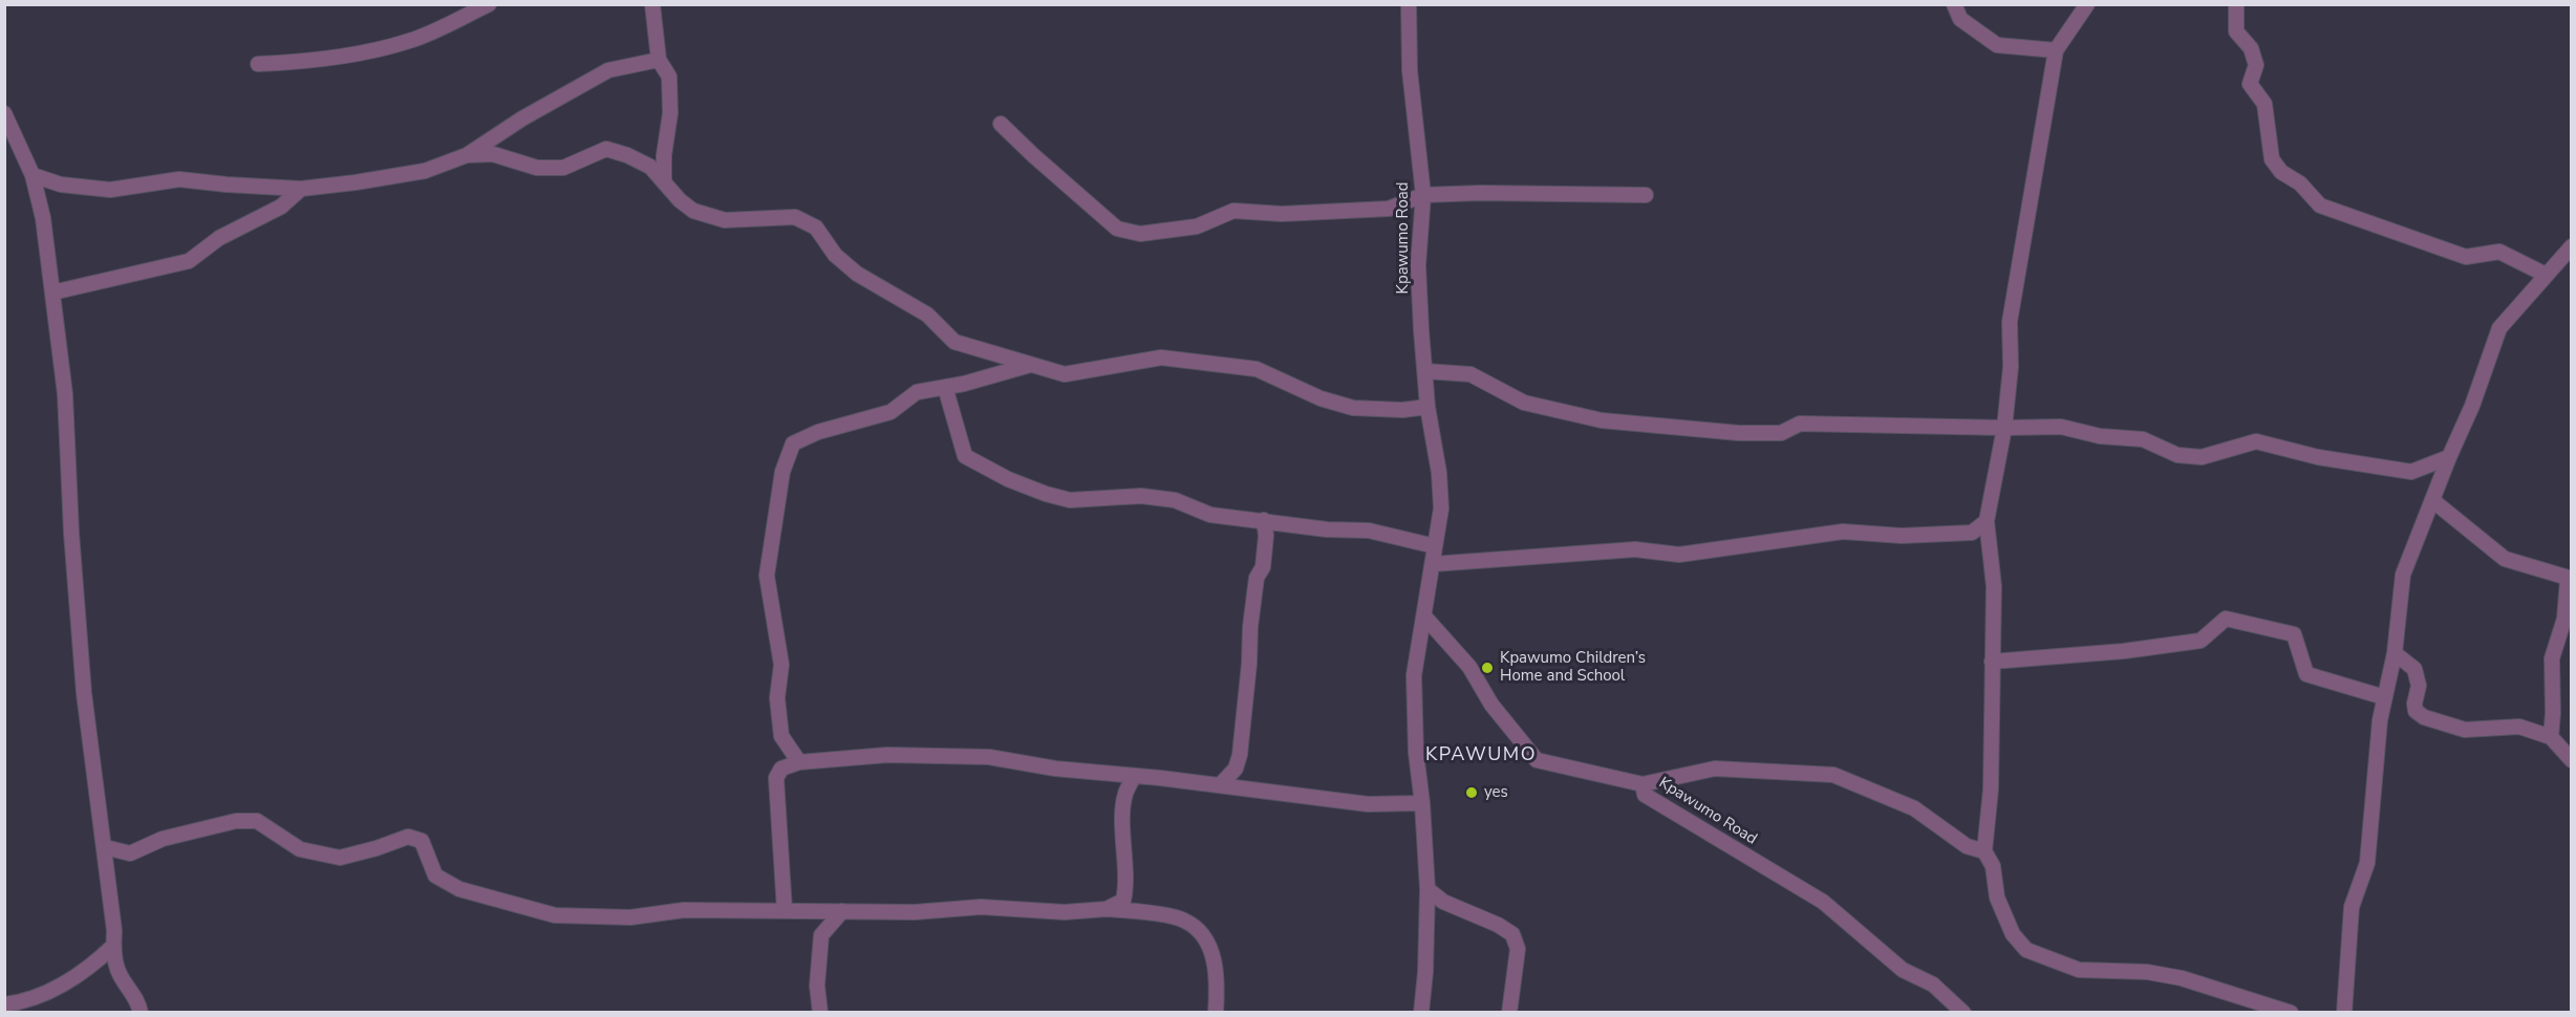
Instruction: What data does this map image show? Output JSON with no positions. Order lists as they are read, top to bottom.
{
  "streets": {
    "street": ["Kpawumo Road"]
  },
  "districts": ["KPAWUMO"],
  "places": ["Kpawumo Children’s Home and School", "yes"]
}
